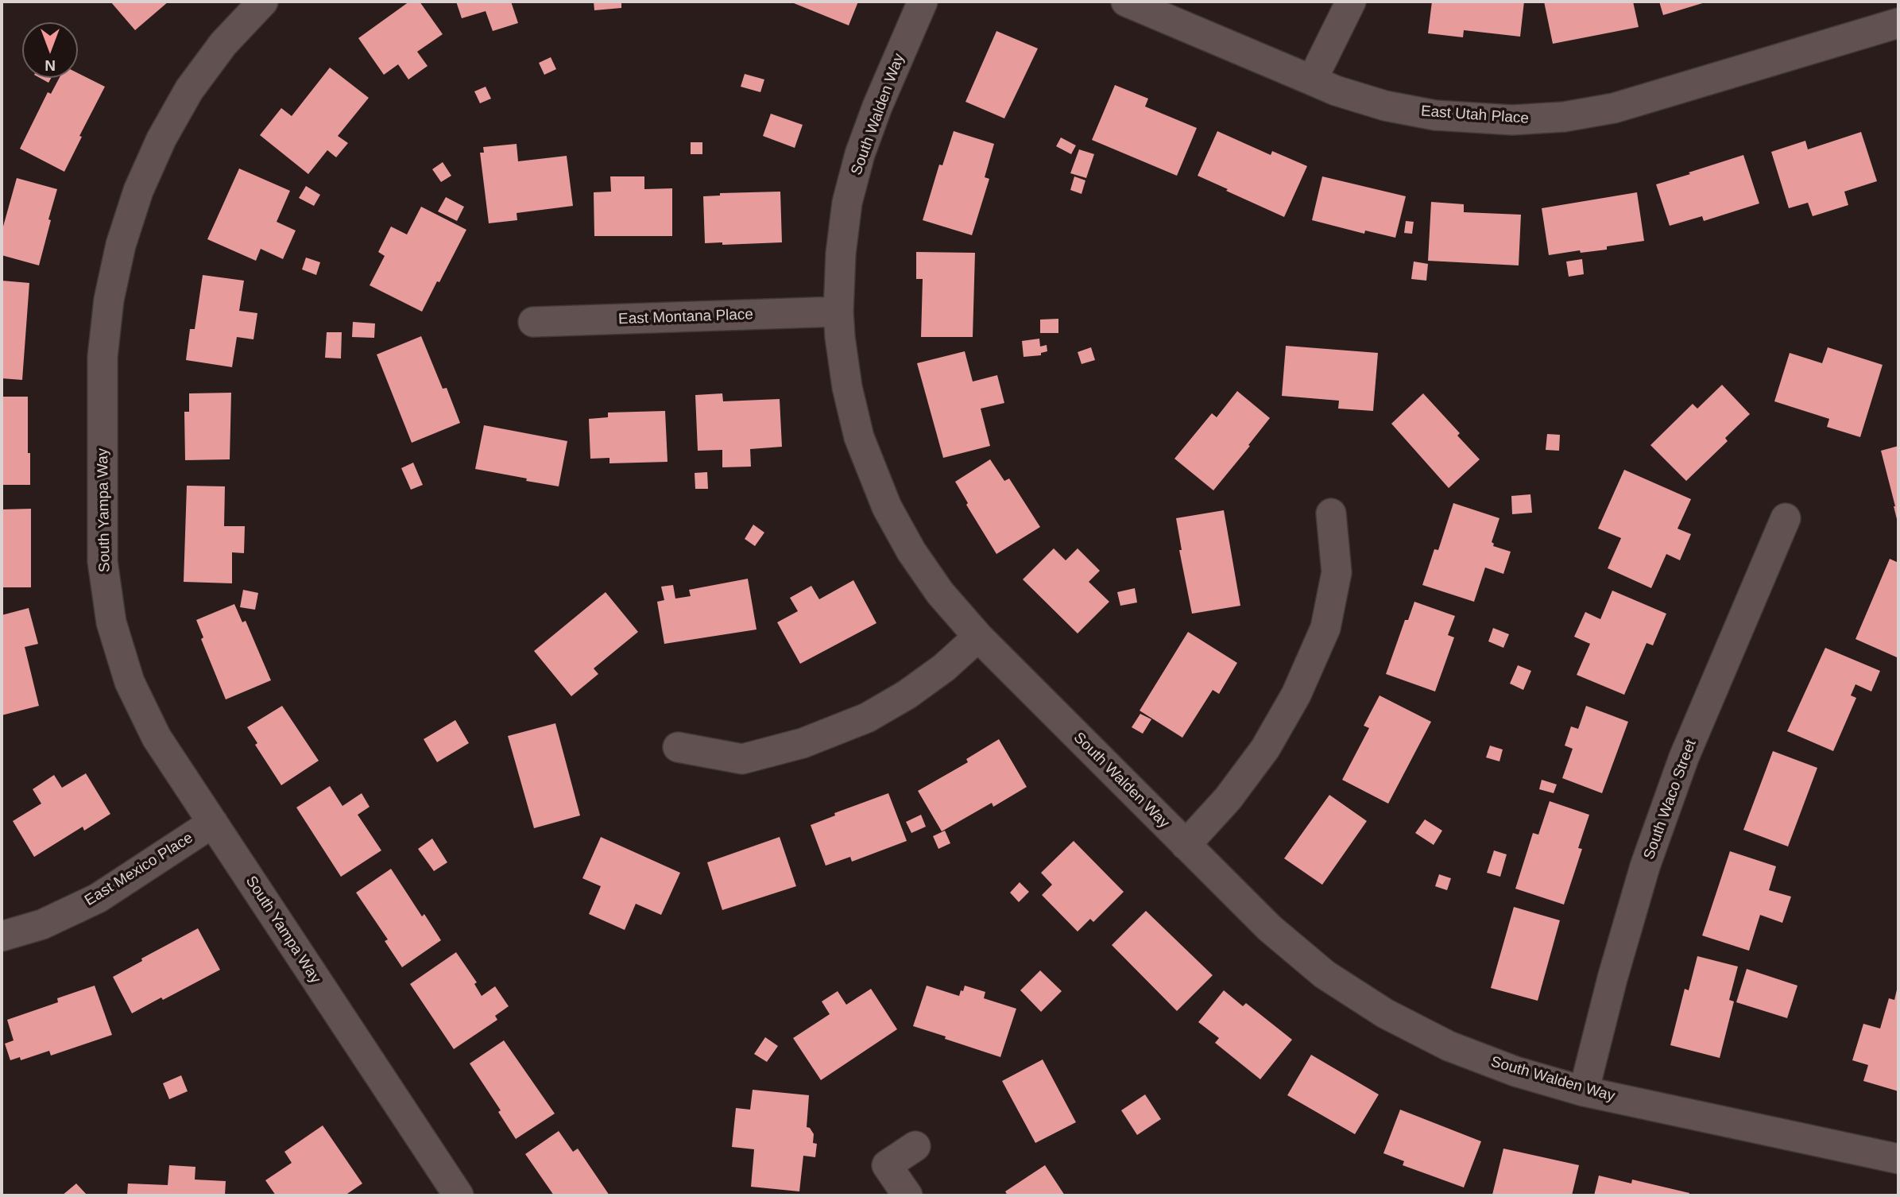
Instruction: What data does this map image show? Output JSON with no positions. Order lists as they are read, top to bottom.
{
  "streets": {
    "street": [
      "South Walden Way",
      "East Utah Place",
      "East Montana Place",
      "South Yampa Way",
      "South Waco Street",
      "East Mexico Place"
    ]
  },
  "crossings": [
    ["South Walden Way", "East Montana Place"],
    ["South Walden Way", "South Waco Street"],
    ["South Yampa Way", "East Mexico Place"]
  ],
  "north": "bottom"
}
